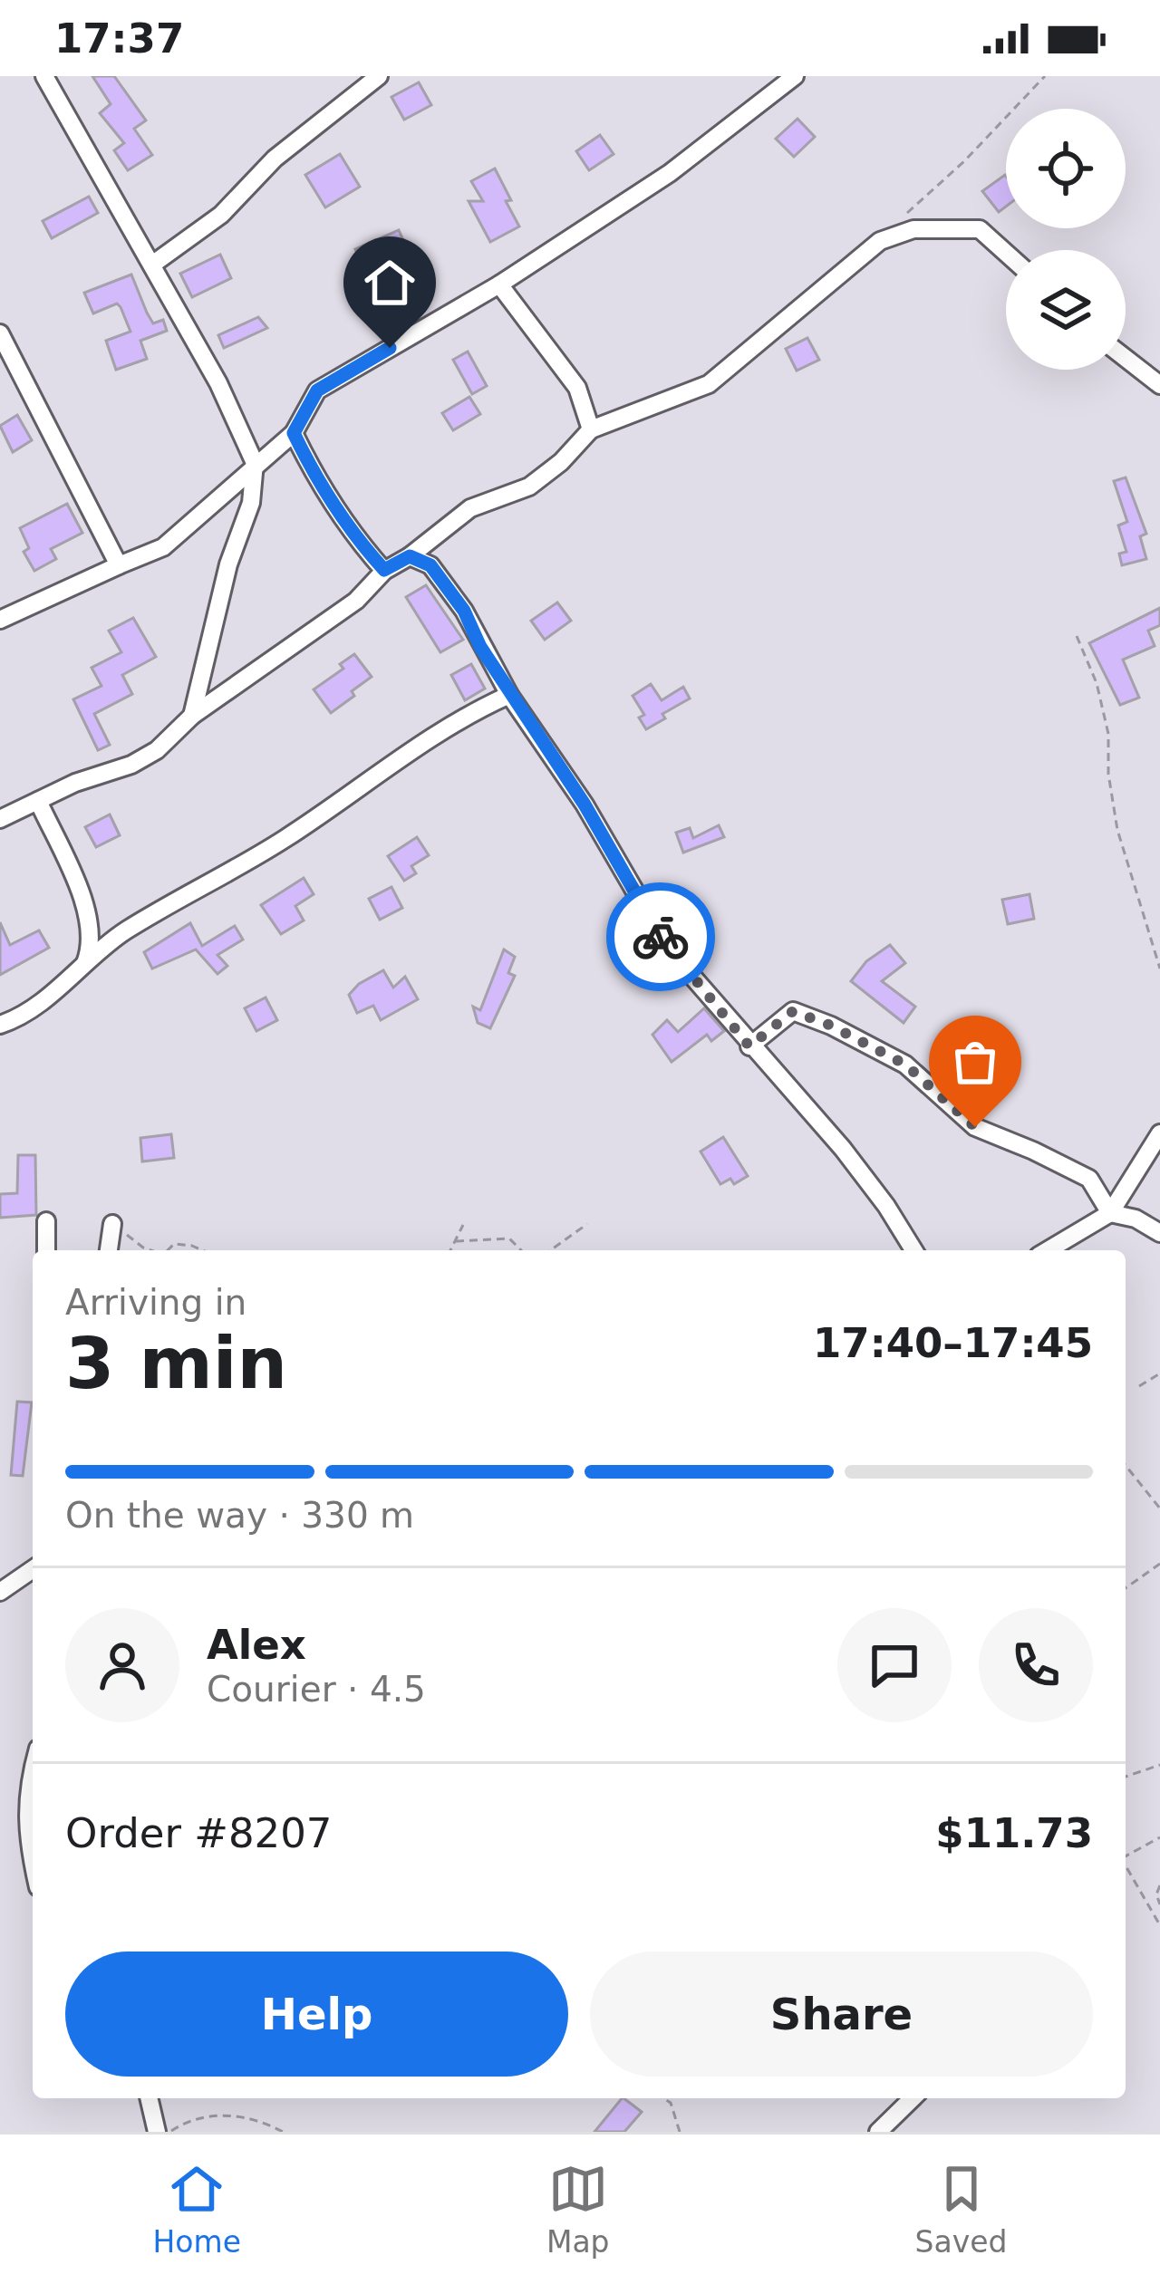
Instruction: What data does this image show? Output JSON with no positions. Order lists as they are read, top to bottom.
{
  "page": {
    "status": "17:37",
    "heading": ["3 min", "Arriving in", "17:40–17:45"],
    "panel": [
      "Alex",
      "Courier · 4.5",
      "Order #8207",
      "$11.73"
    ],
    "bar": "On the way · 330 m",
    "buttons": ["Help", "Share"],
    "tabs": ["Home", "Map", "Saved"]
  }
}
